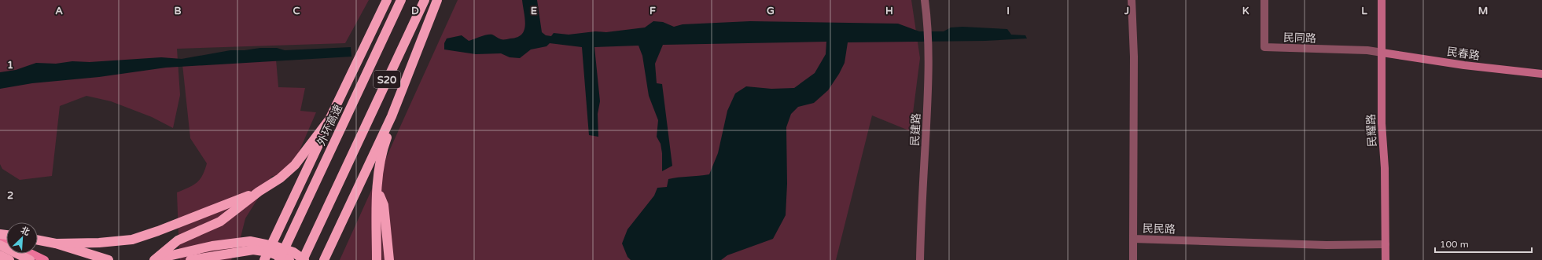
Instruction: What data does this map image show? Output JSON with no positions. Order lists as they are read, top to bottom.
{
  "streets": {
    "highway": ["S20", "外环高速"],
    "street": [
      "民同路",
      "民春路",
      "民建路",
      "民耀路",
      "民民路"
    ]
  },
  "crossings": [
    ["民同路", "民春路"],
    ["民同路", "民耀路"],
    ["民春路", "民耀路"],
    ["民耀路", "民民路"]
  ],
  "scale_bar": "100 m",
  "north": "top right",
  "grid": {
    "columns": [
      "A",
      "B",
      "C",
      "D",
      "E",
      "F",
      "G",
      "H",
      "I",
      "J",
      "K",
      "L",
      "M"
    ],
    "rows": ["1", "2"]
  }
}
